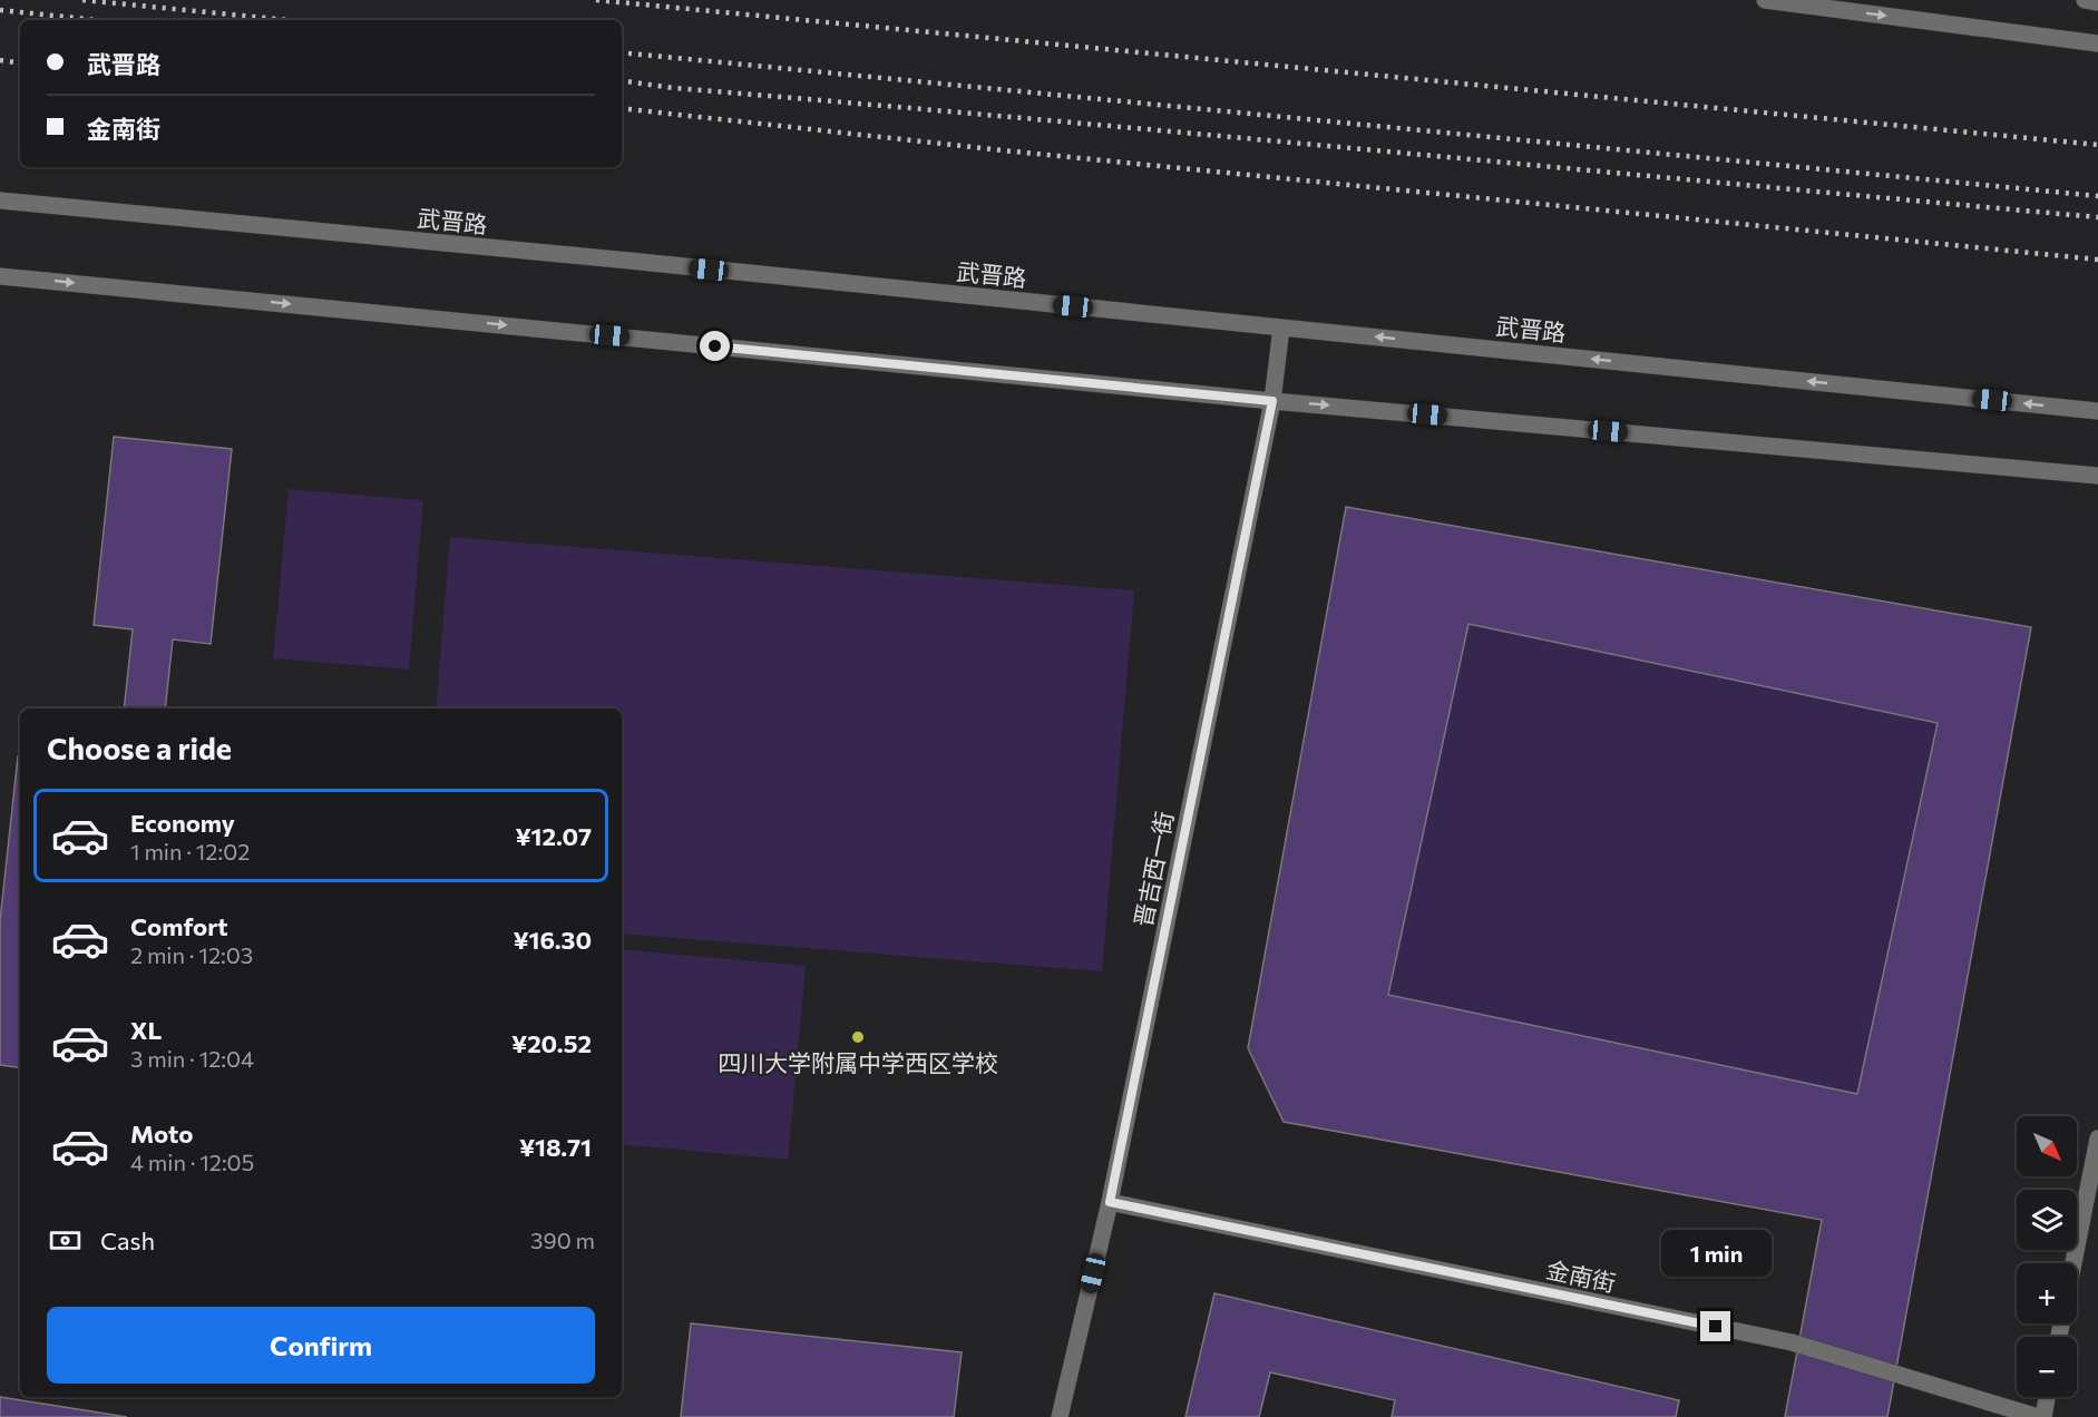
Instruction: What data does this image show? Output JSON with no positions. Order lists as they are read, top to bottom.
{
  "streets": {
    "street": ["武晋路", "晋吉西一街", "金南街"]
  },
  "crossings": [
    ["武晋路", "晋吉西一街"],
    ["晋吉西一街", "金南街"]
  ],
  "places": ["四川大学附属中学西区学校"],
  "north": "bottom right",
  "page": {
    "banner": ["武晋路", "金南街"],
    "heading": "Choose a ride",
    "list": [
      {
        "name": "Economy",
        "note": "1 min · 12:02",
        "value": "¥12.07"
      },
      {
        "name": "Comfort",
        "note": "2 min · 12:03",
        "value": "¥16.30"
      },
      {
        "name": "XL",
        "note": "3 min · 12:04",
        "value": "¥20.52"
      },
      {
        "name": "Moto",
        "note": "4 min · 12:05",
        "value": "¥18.71"
      }
    ],
    "map_buttons": ["+", "−"],
    "pay": ["Cash", "390 m"],
    "bubble": "1 min",
    "buttons": "Confirm"
  }
}
